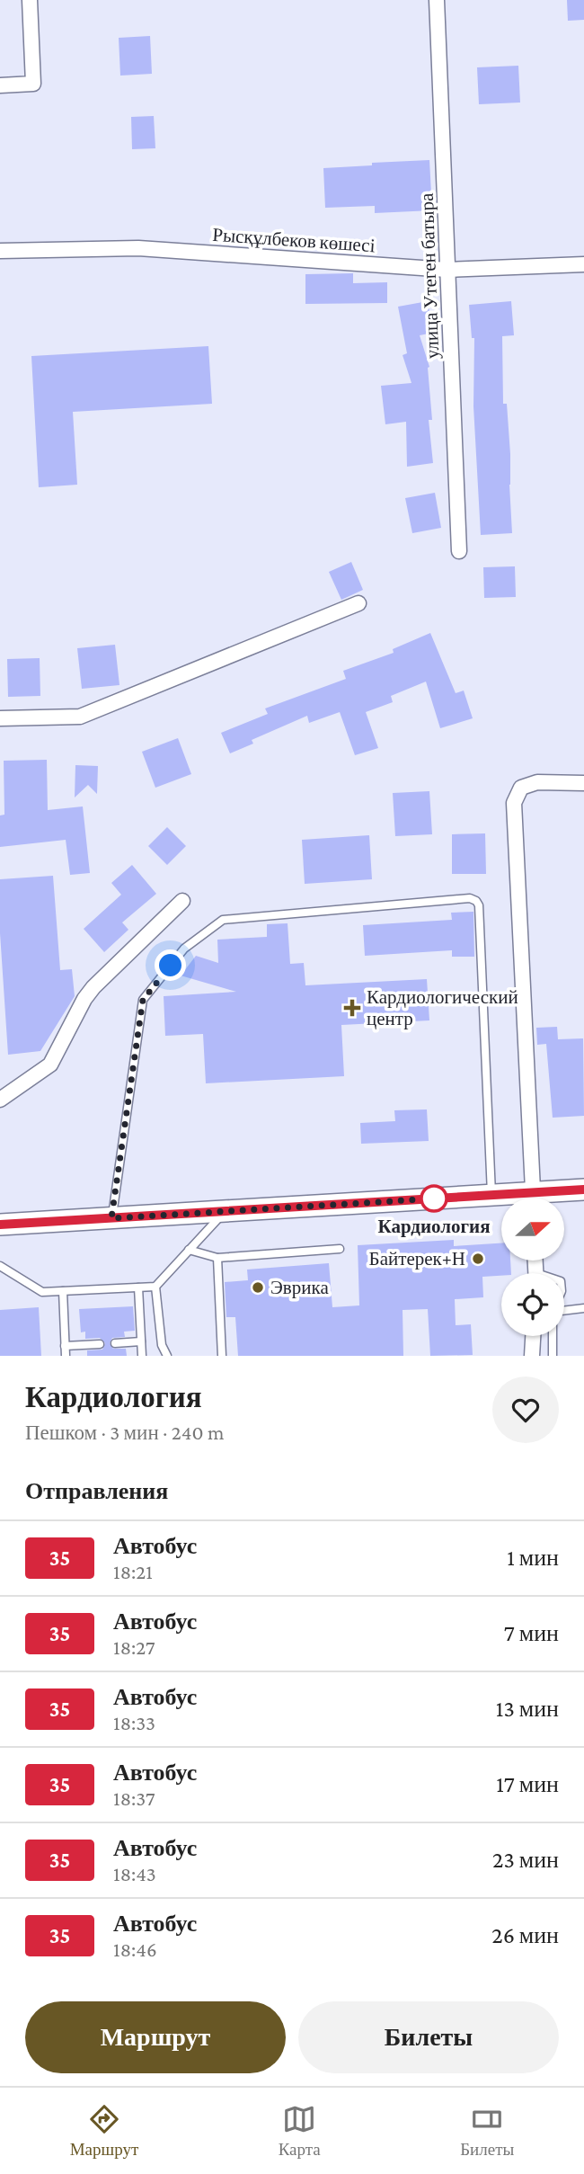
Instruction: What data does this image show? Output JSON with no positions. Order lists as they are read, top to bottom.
{
  "streets": {
    "street": ["Рысқұлбеков көшесі", "улица Утеген батыра"]
  },
  "crossings": [
    ["Рысқұлбеков көшесі", "улица Утеген батыра"]
  ],
  "places": {
    "health": ["Кардиологический центр"],
    "other": ["Кардиология", "Байтерек+Н", "Эврика"]
  },
  "lines": ["bus line 35"],
  "north": "right",
  "page": {
    "heading": [
      ["Кардиология", "Пешком · 3 мин · 240 m"],
      "Отправления"
    ],
    "list": [
      {
        "mark": "35",
        "name": "Автобус",
        "note": "18:21",
        "value": "1 мин"
      },
      {
        "mark": "35",
        "name": "Автобус",
        "note": "18:27",
        "value": "7 мин"
      },
      {
        "mark": "35",
        "name": "Автобус",
        "note": "18:33",
        "value": "13 мин"
      },
      {
        "mark": "35",
        "name": "Автобус",
        "note": "18:37",
        "value": "17 мин"
      },
      {
        "mark": "35",
        "name": "Автобус",
        "note": "18:43",
        "value": "23 мин"
      },
      {
        "mark": "35",
        "name": "Автобус",
        "note": "18:46",
        "value": "26 мин"
      }
    ],
    "buttons": ["Маршрут", "Билеты"],
    "tabs": ["Маршрут", "Карта", "Билеты"]
  }
}
